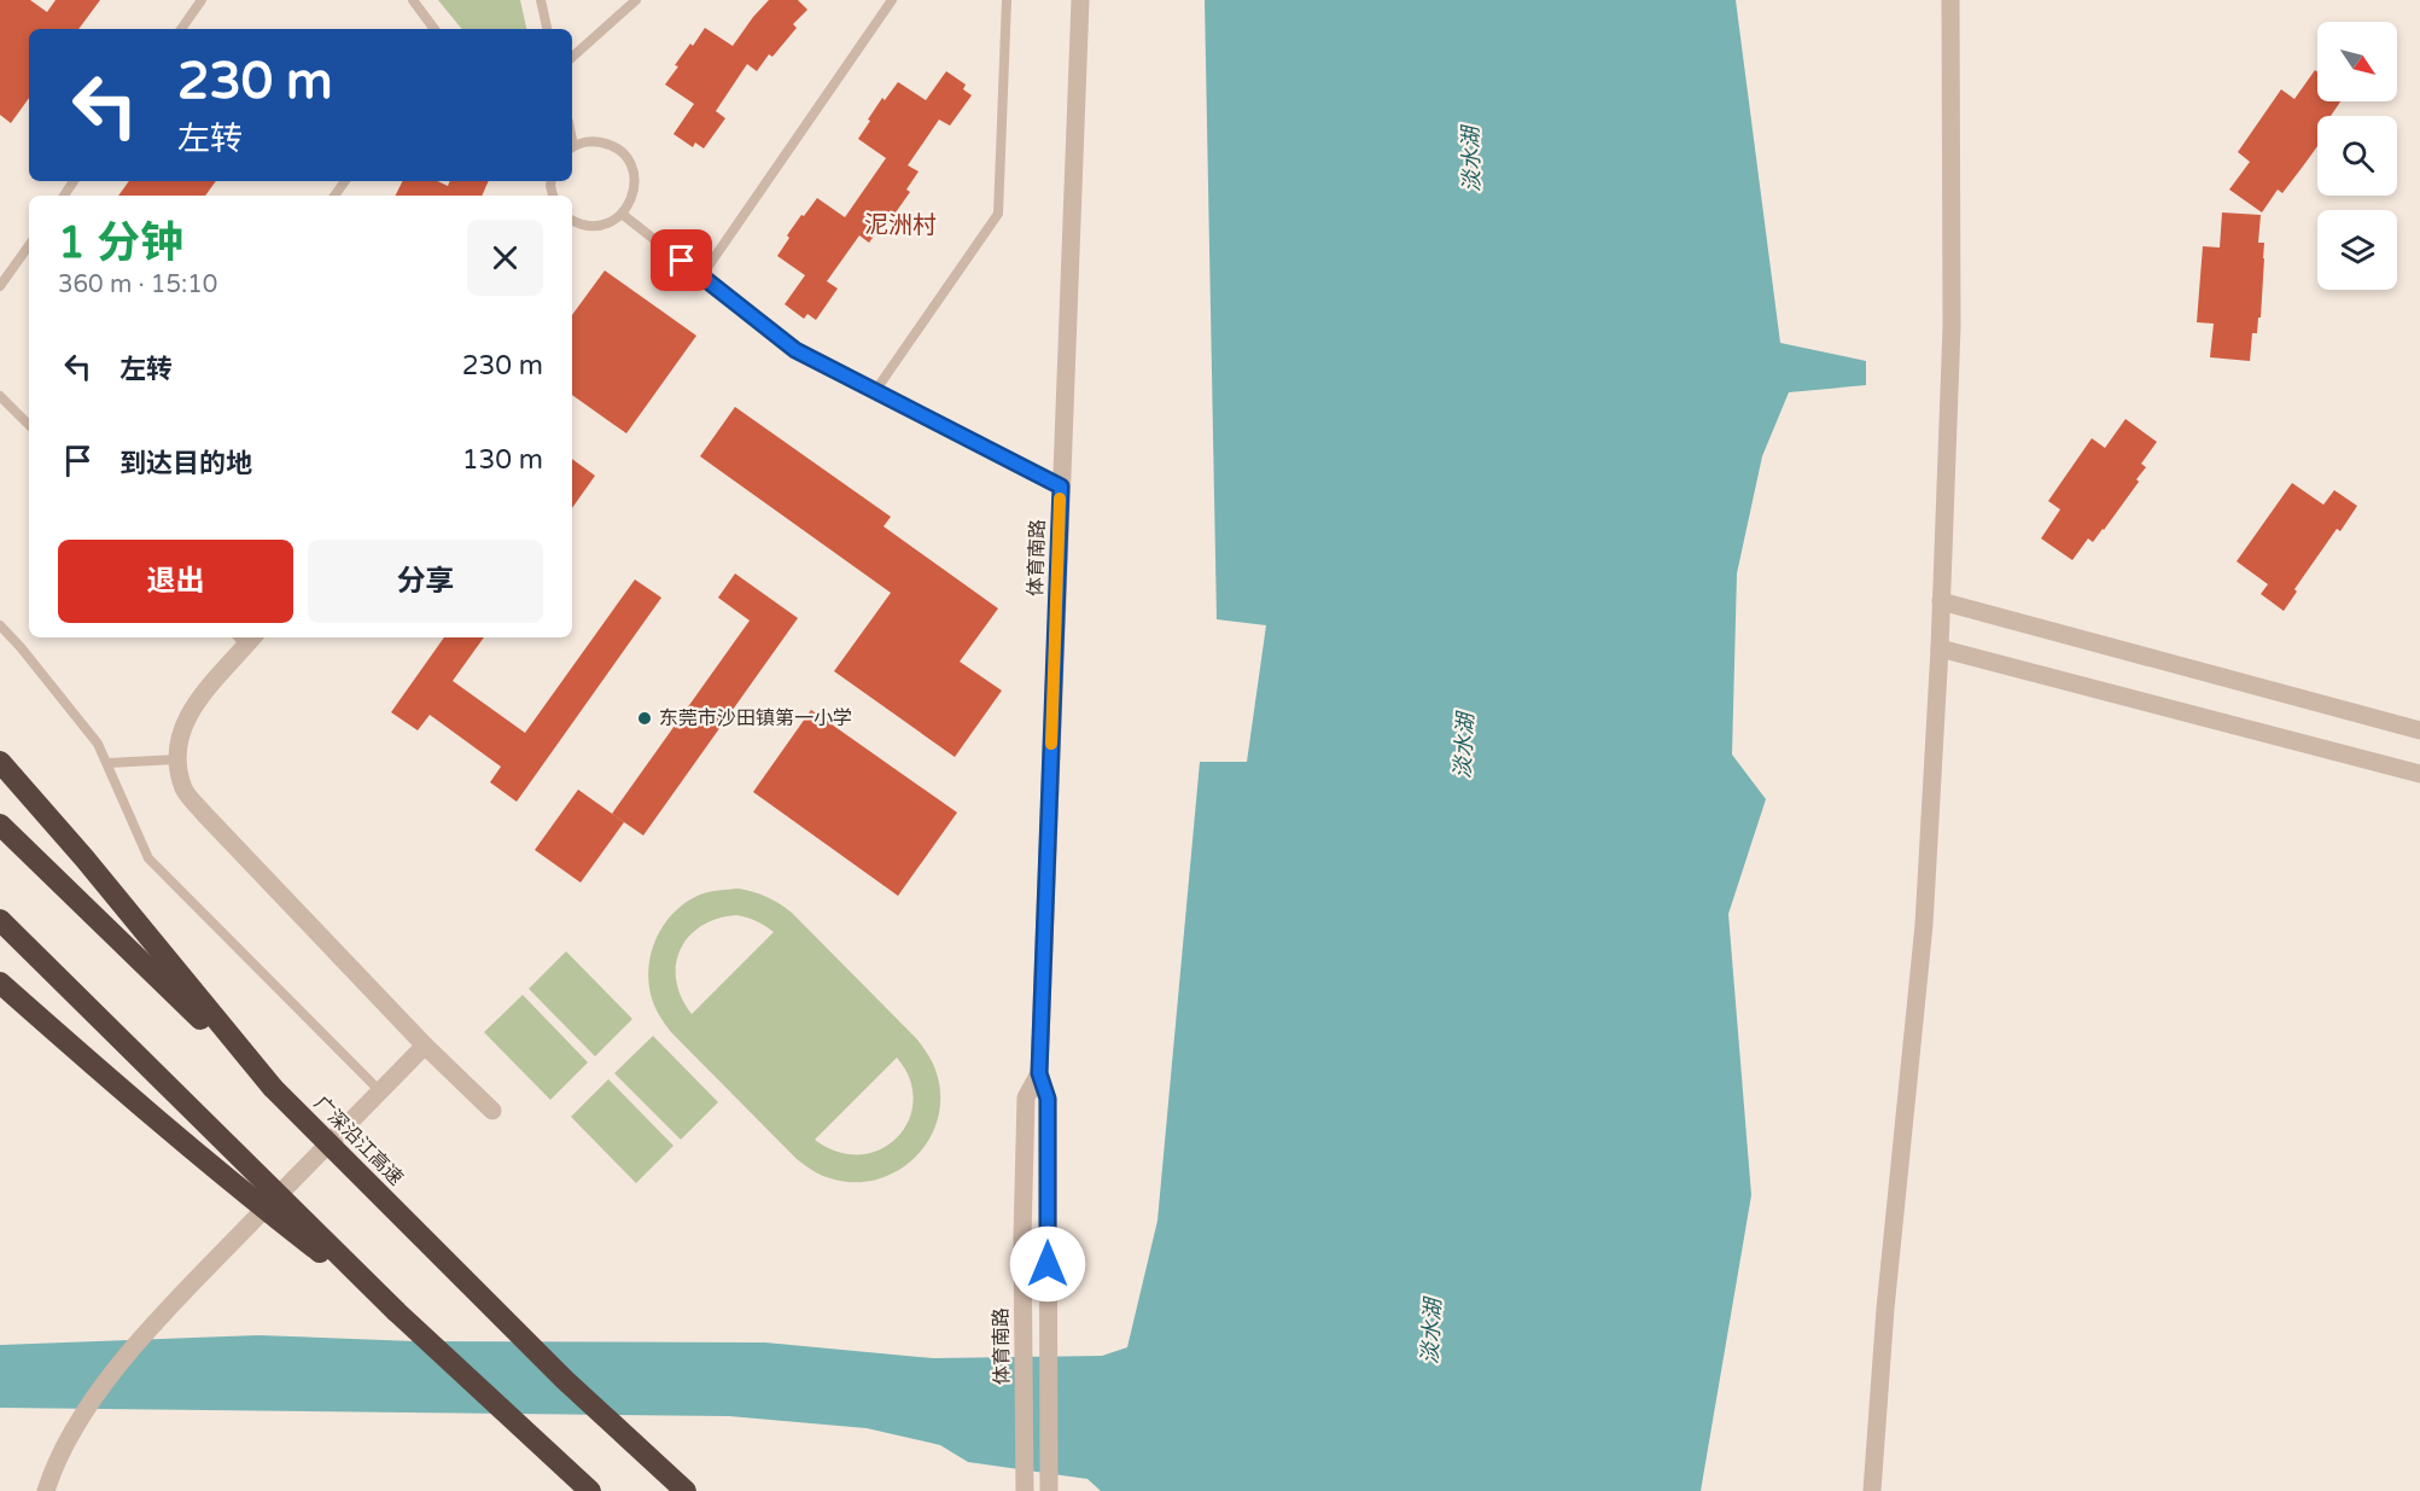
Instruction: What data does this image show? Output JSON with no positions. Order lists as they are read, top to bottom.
{
  "streets": {
    "highway": ["广深沿江高速"],
    "street": ["体育南路"]
  },
  "districts": ["泥洲村"],
  "water": ["淡水湖"],
  "places": ["东莞市沙田镇第一小学"],
  "north": "bottom right",
  "page": {
    "turn": ["230 m", "左转"],
    "heading": ["1 分钟", "360 m · 15:10"],
    "list": [
      {
        "name": "左转",
        "value": "230 m"
      },
      {
        "name": "到达目的地",
        "value": "130 m"
      }
    ],
    "buttons": ["退出", "分享"]
  }
}
